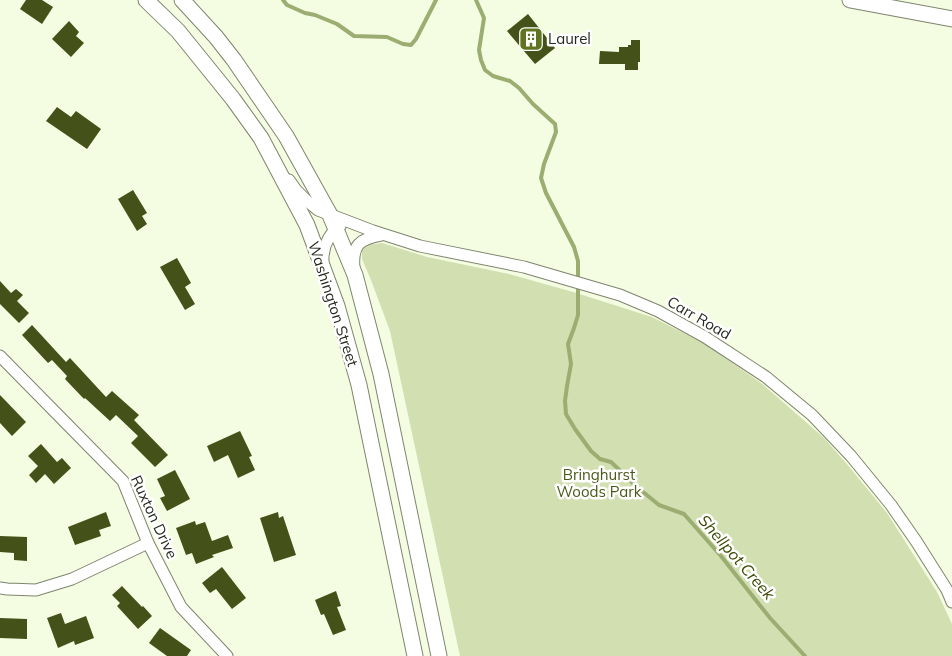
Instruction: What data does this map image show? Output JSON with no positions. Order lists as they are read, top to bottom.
{
  "streets": {
    "main road": ["Washington Street"],
    "street": ["Carr Road", "Ruxton Drive"]
  },
  "crossings": [
    ["Washington Street", "Carr Road"]
  ],
  "water": ["Shellpot Creek"],
  "parks": ["Bringhurst Woods Park"],
  "places": {
    "building": ["Laurel"]
  }
}
